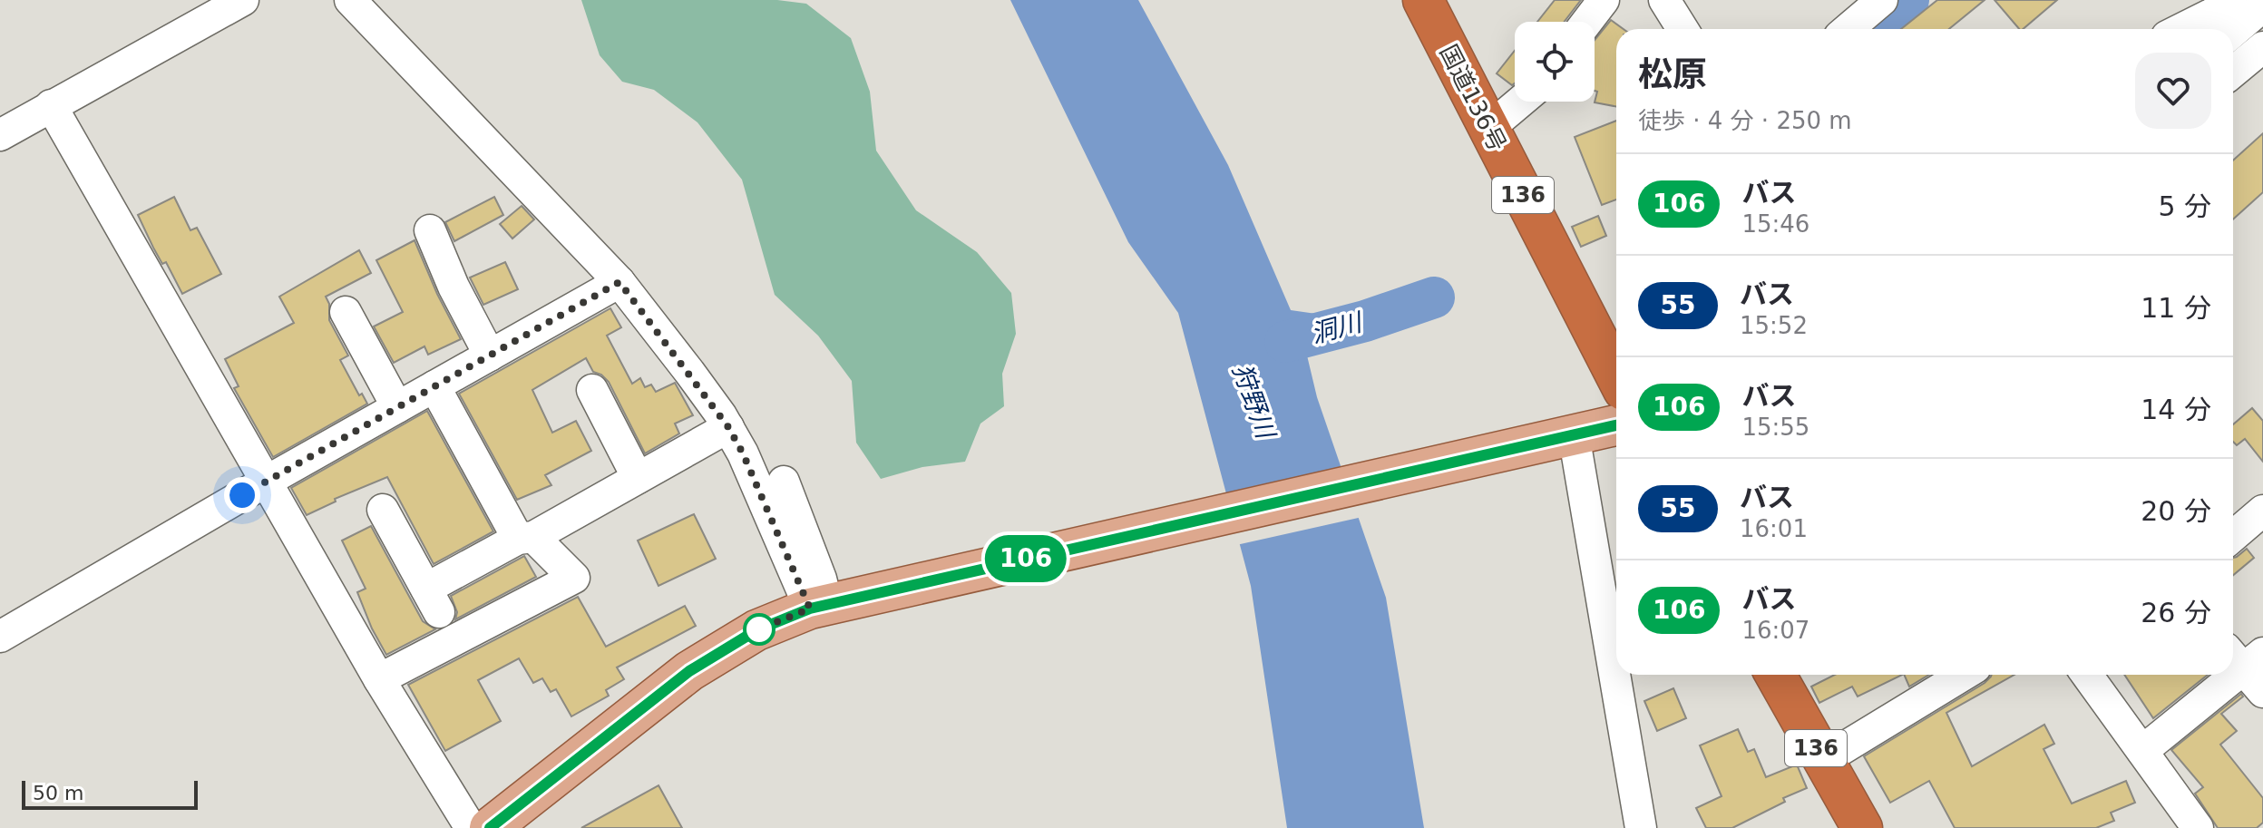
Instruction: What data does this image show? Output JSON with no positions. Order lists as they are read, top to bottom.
{
  "streets": {
    "highway": ["国道136号", "136"]
  },
  "water": ["洞川", "狩野川"],
  "lines": ["bus line 106"],
  "scale_bar": "50 m",
  "page": {
    "on_map": "106",
    "heading": ["松原", "徒歩 · 4 分 · 250 m"],
    "list": [
      {
        "mark": "106",
        "name": "バス",
        "note": "15:46",
        "value": "5 分"
      },
      {
        "mark": "55",
        "name": "バス",
        "note": "15:52",
        "value": "11 分"
      },
      {
        "mark": "106",
        "name": "バス",
        "note": "15:55",
        "value": "14 分"
      },
      {
        "mark": "55",
        "name": "バス",
        "note": "16:01",
        "value": "20 分"
      },
      {
        "mark": "106",
        "name": "バス",
        "note": "16:07",
        "value": "26 分"
      }
    ],
    "scale": "50 m"
  }
}
